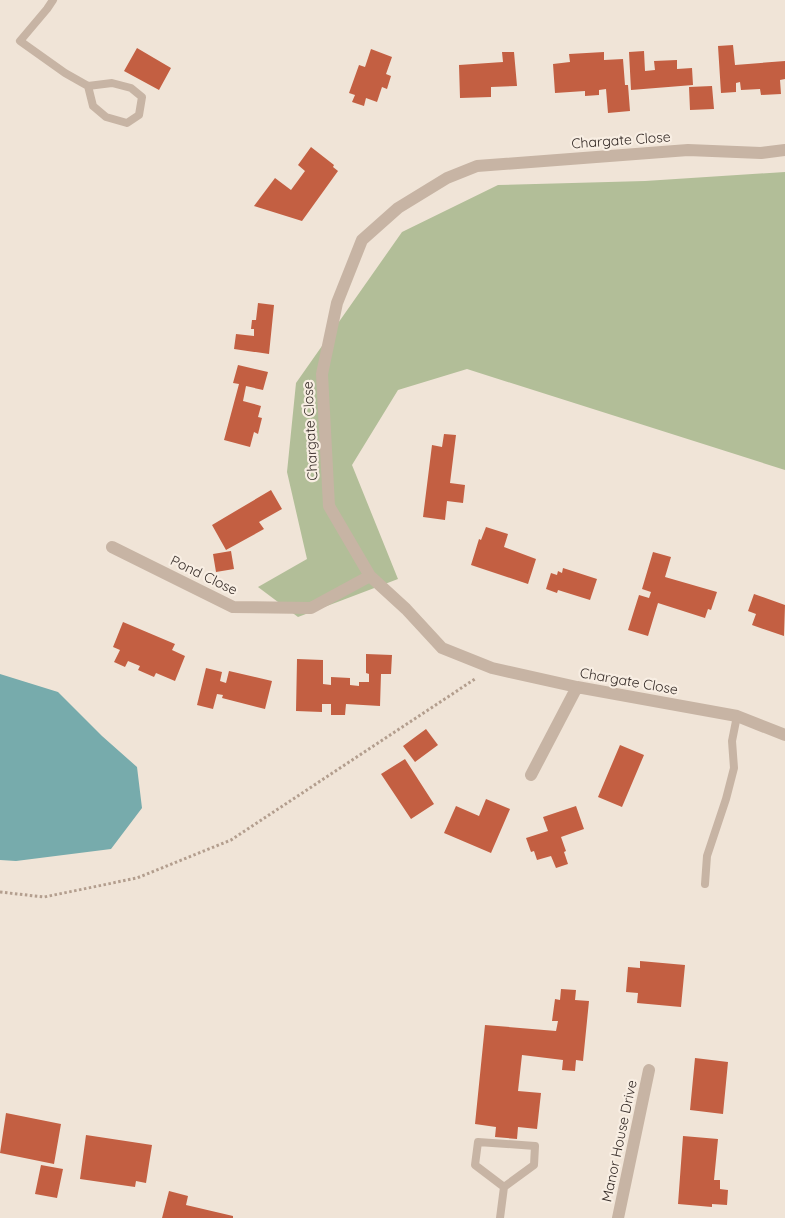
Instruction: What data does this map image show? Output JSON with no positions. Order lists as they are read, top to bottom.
{
  "streets": {
    "street": ["Chargate Close", "Pond Close", "Manor House Drive"]
  },
  "crossings": [
    ["Chargate Close", "Pond Close"]
  ]
}
